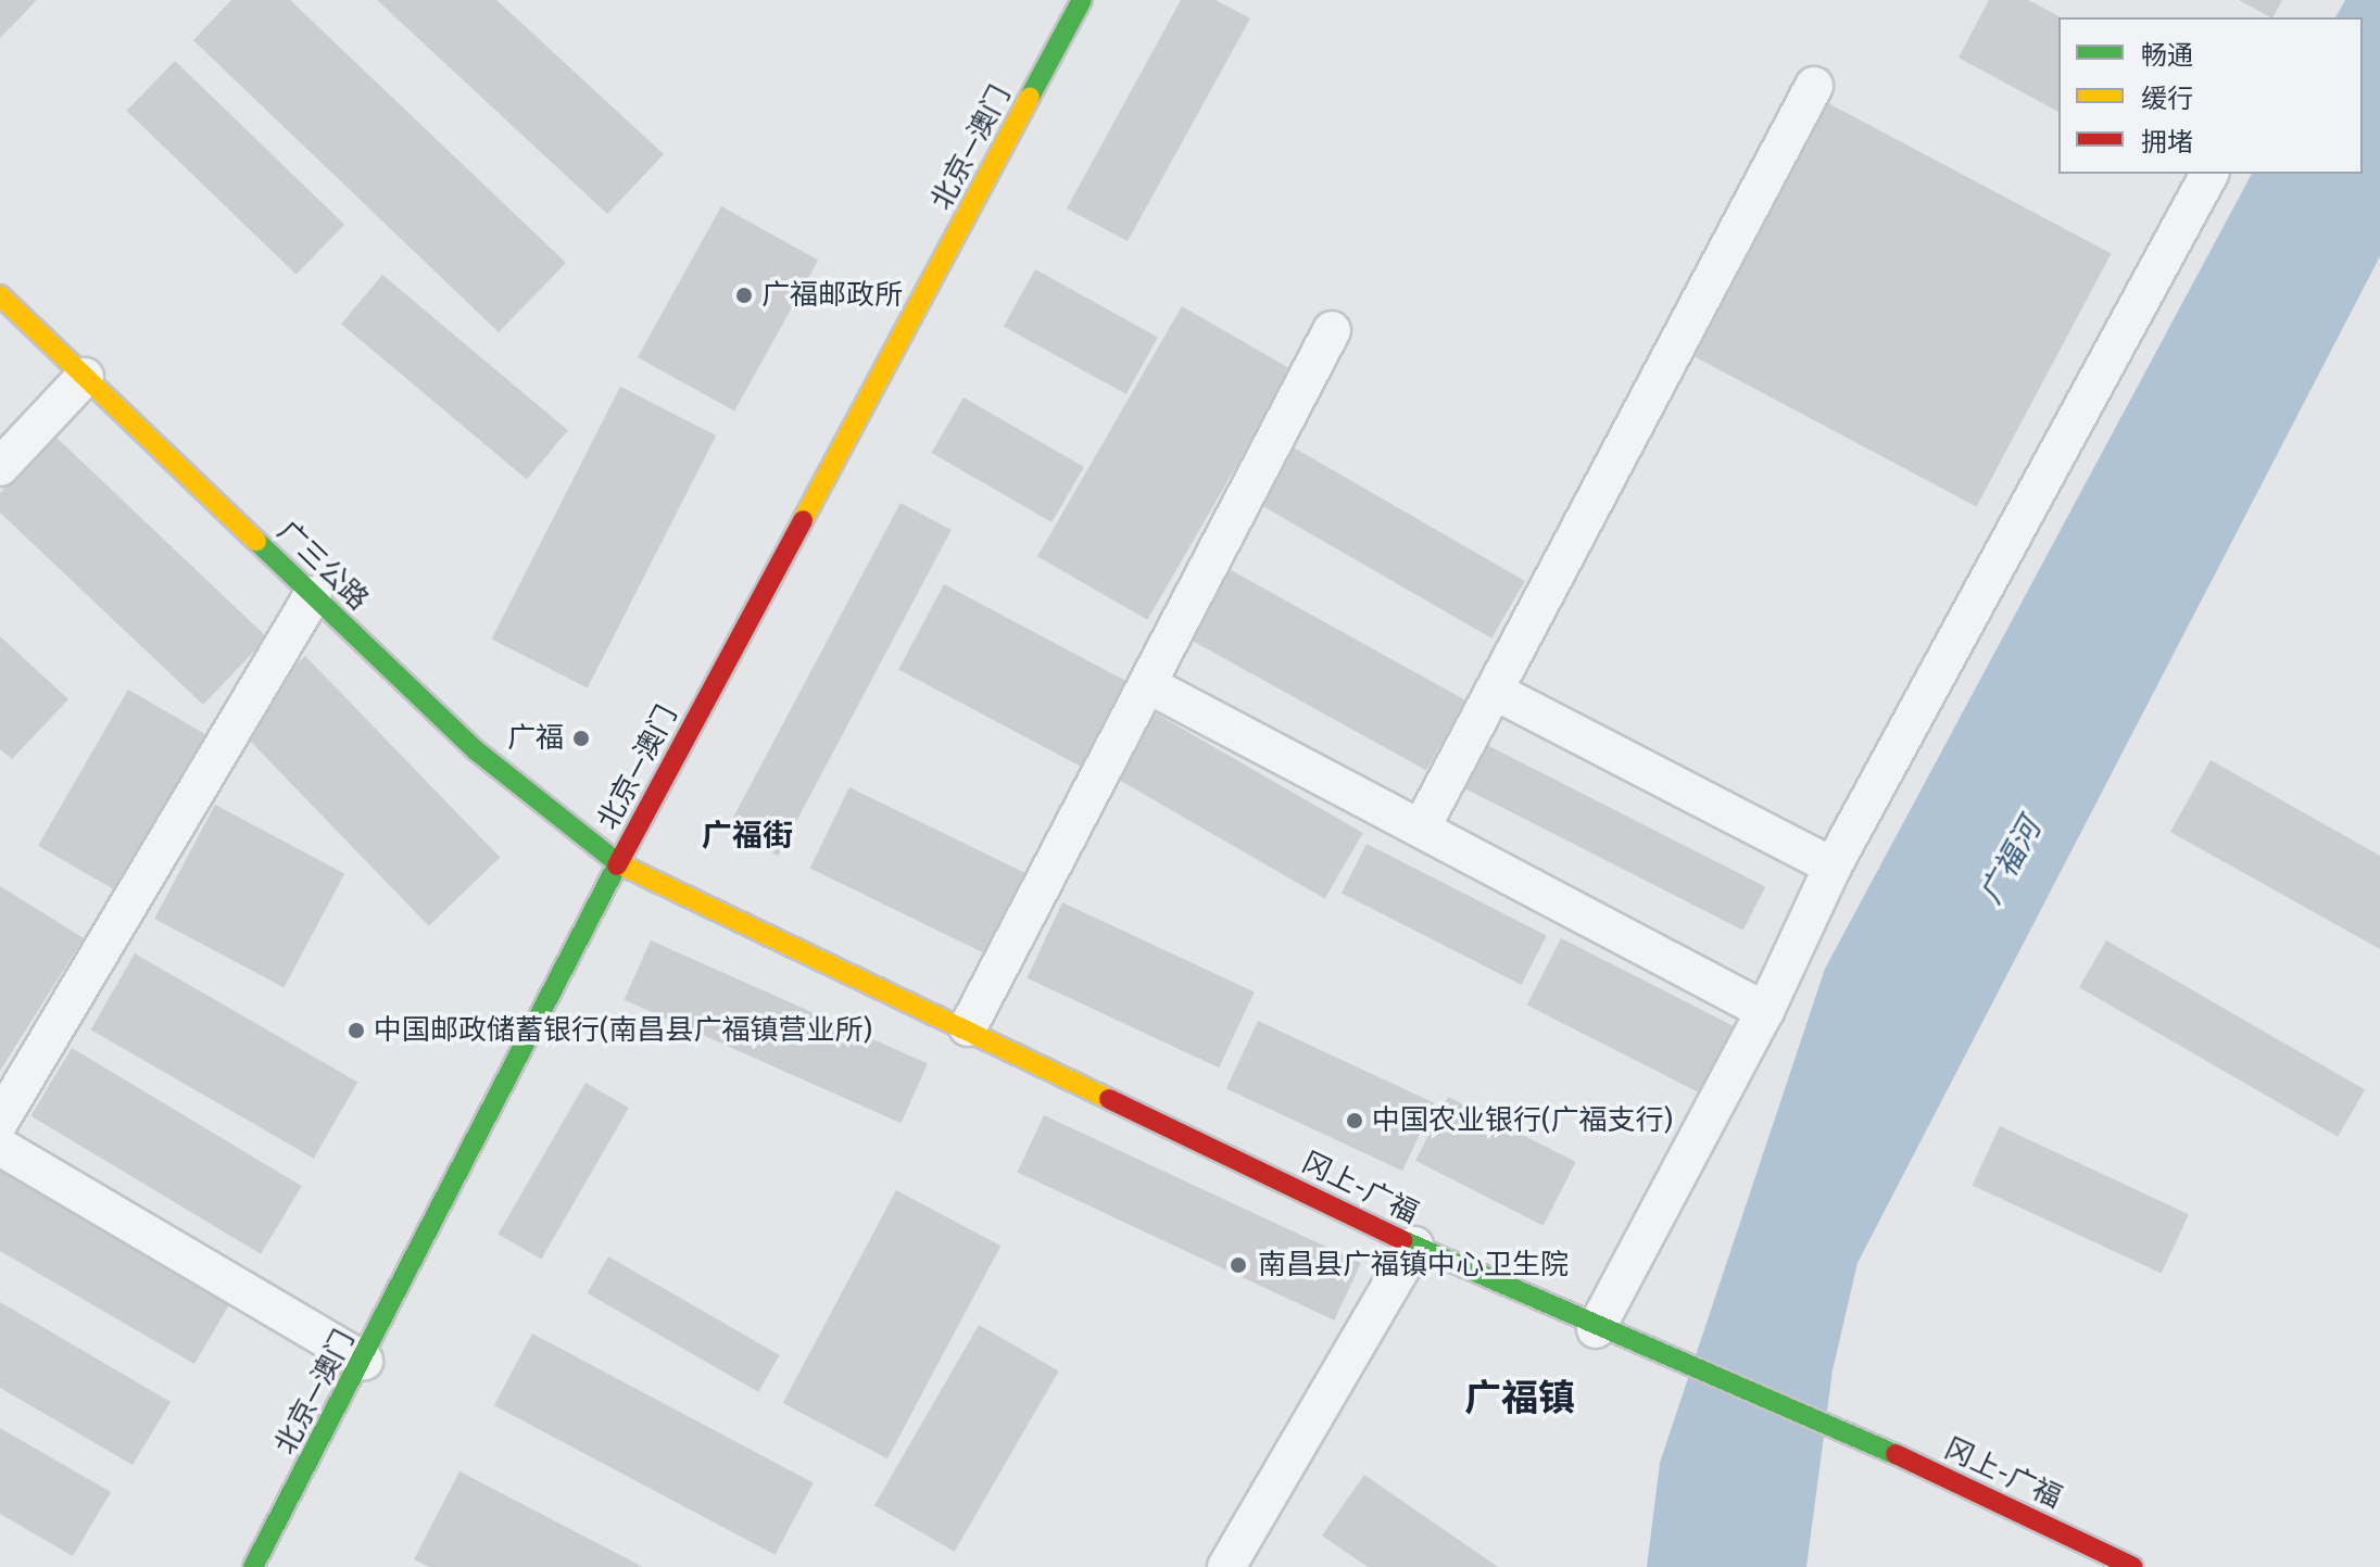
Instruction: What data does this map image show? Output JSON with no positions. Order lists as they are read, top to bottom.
{
  "streets": {
    "main road": ["北京—澳门", "广三公路", "冈上-广福"]
  },
  "crossings": [
    ["北京—澳门", "广三公路"],
    ["北京—澳门", "冈上-广福"],
    ["广三公路", "冈上-广福"]
  ],
  "districts": ["广福街", "广福镇"],
  "water": ["广福河"],
  "places": [
    "广福邮政所",
    "广福",
    "中国邮政储蓄银行(南昌县广福镇营业所)",
    "中国农业银行(广福支行)",
    "南昌县广福镇中心卫生院"
  ],
  "legend": ["畅通", "缓行", "拥堵"]
}
